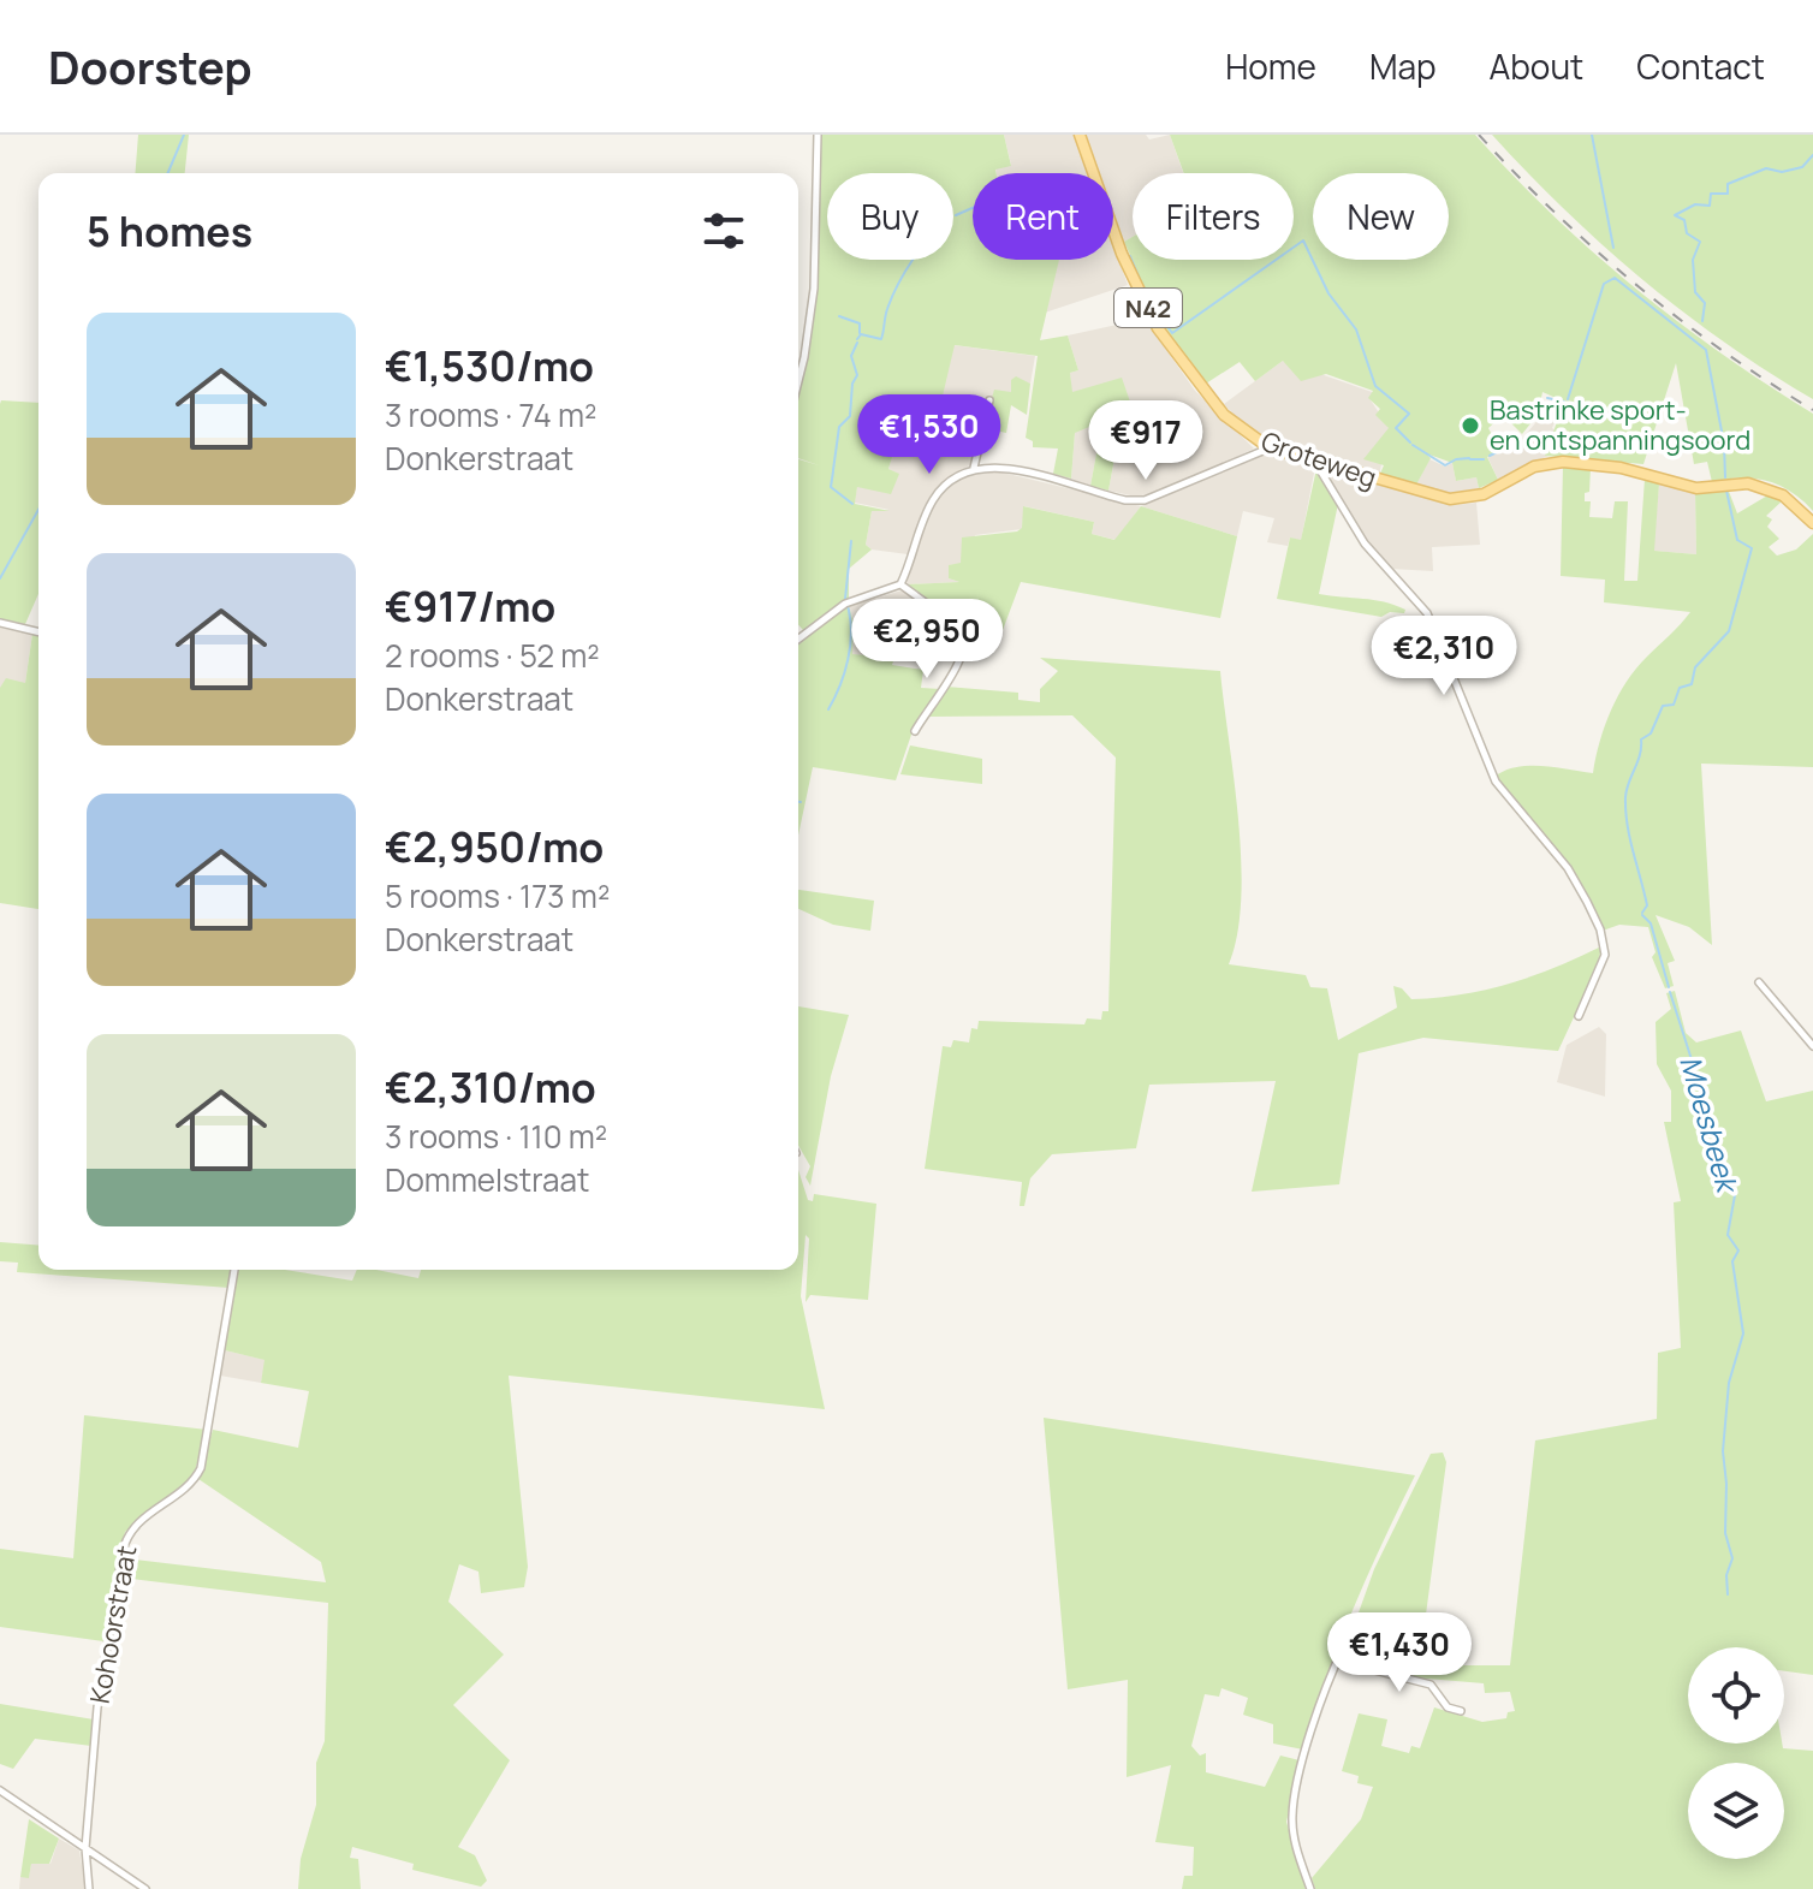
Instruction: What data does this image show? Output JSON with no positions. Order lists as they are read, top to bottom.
{
  "streets": {
    "main road": ["N42", "Groteweg"],
    "street": ["Kohoorstraat"]
  },
  "water": ["Moesbeek"],
  "places": ["Bastrinke sport- en ontspanningsoord"],
  "page": {
    "header": "Doorstep",
    "nav": [
      "Home",
      "Map",
      "About",
      "Contact"
    ],
    "chip": [
      "Buy",
      "Rent",
      "Filters",
      "New"
    ],
    "heading": "5 homes",
    "list": [
      {
        "name": "€1,530/mo",
        "note": "3 rooms · 74 m² · Donkerstraat"
      },
      {
        "name": "€917/mo",
        "note": "2 rooms · 52 m² · Donkerstraat"
      },
      {
        "name": "€2,950/mo",
        "note": "5 rooms · 173 m² · Donkerstraat"
      },
      {
        "name": "€2,310/mo",
        "note": "3 rooms · 110 m² · Dommelstraat"
      }
    ],
    "price": [
      "€1,530",
      "€917",
      "€2,950",
      "€2,310",
      "€1,430"
    ]
  }
}
